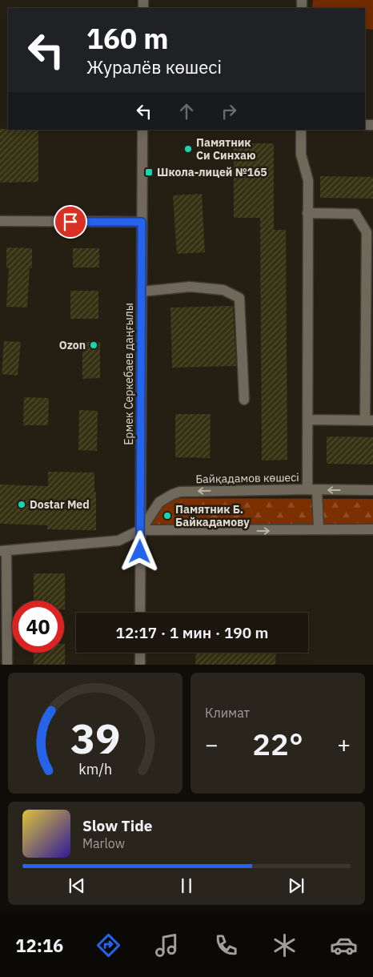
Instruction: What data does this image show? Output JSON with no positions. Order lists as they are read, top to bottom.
{
  "streets": {
    "street": ["Ермек Серкебаев даңғылы", "Байқадамов көшесі"]
  },
  "crossings": [
    ["Ермек Серкебаев даңғылы", "Байқадамов көшесі"]
  ],
  "places": {
    "other": [
      "Памятник Си Синхаю",
      "Ozon",
      "Dostar Med",
      "Памятник Б. Байкадамову"
    ],
    "transit": ["Школа-лицей №165"]
  },
  "page": {
    "turn": ["160 m", "Журалёв көшесі"],
    "limit": "40",
    "trip": "12:17 · 1 мин · 190 m",
    "tile": "Климат",
    "heat": ["−", "22°", "+"],
    "song": ["Slow Tide", "Marlow"],
    "tabs": "12:16",
    "gauge": ["39", "km/h"]
  }
}
